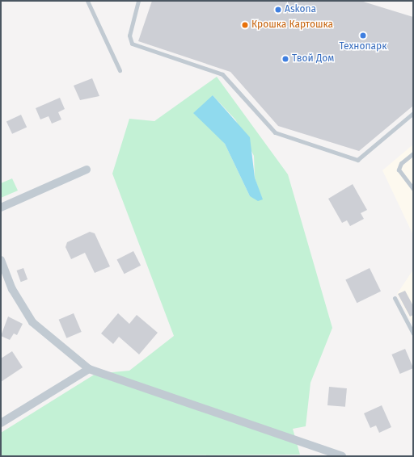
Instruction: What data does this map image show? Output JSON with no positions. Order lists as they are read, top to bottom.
{
  "places": [
    "Askona",
    "Крошка Картошка",
    "Технопарк",
    "Твой Дом"
  ]
}
